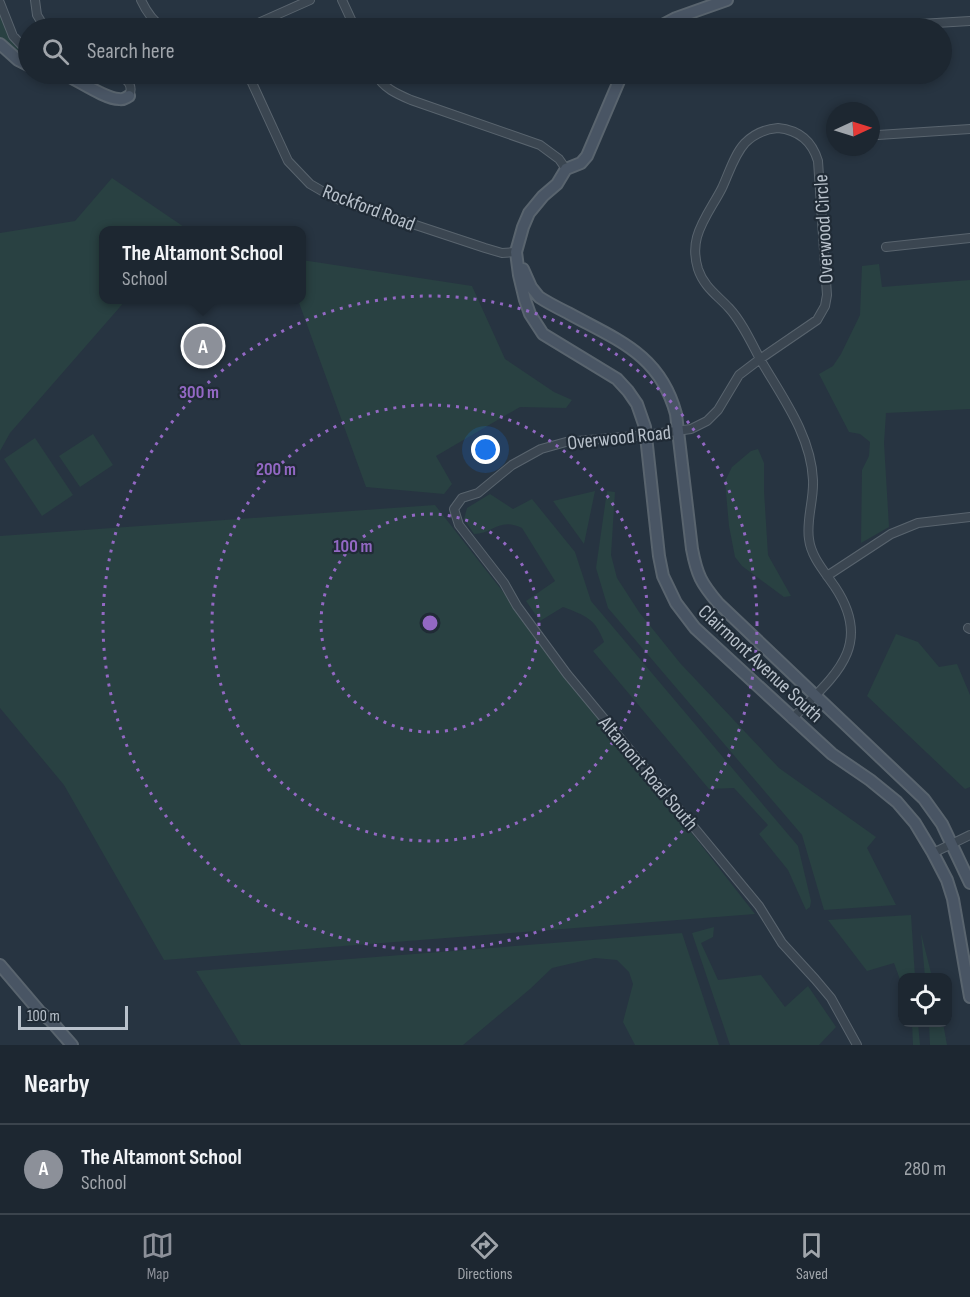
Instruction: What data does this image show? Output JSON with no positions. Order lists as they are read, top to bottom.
{
  "streets": {
    "street": [
      "Rockford Road",
      "Overwood Circle",
      "Overwood Road",
      "Clairmont Avenue South",
      "Altamont Road South"
    ]
  },
  "crossings": [
    ["Rockford Road", "Clairmont Avenue South"],
    ["Overwood Circle", "Overwood Road"],
    ["Overwood Road", "Clairmont Avenue South"],
    ["Overwood Road", "Altamont Road South"]
  ],
  "scale_bar": "100 m",
  "north": "right",
  "page": {
    "search": "Search here",
    "popup": ["The Altamont School", "School"],
    "pins": "A",
    "scale": "100 m",
    "heading": "Nearby",
    "list": [
      {
        "mark": "A",
        "name": "The Altamont School",
        "note": "School",
        "value": "280 m"
      }
    ],
    "nav": ["Map", "Directions", "Saved"]
  },
  "rings": ["300 m", "200 m", "100 m"]
}
